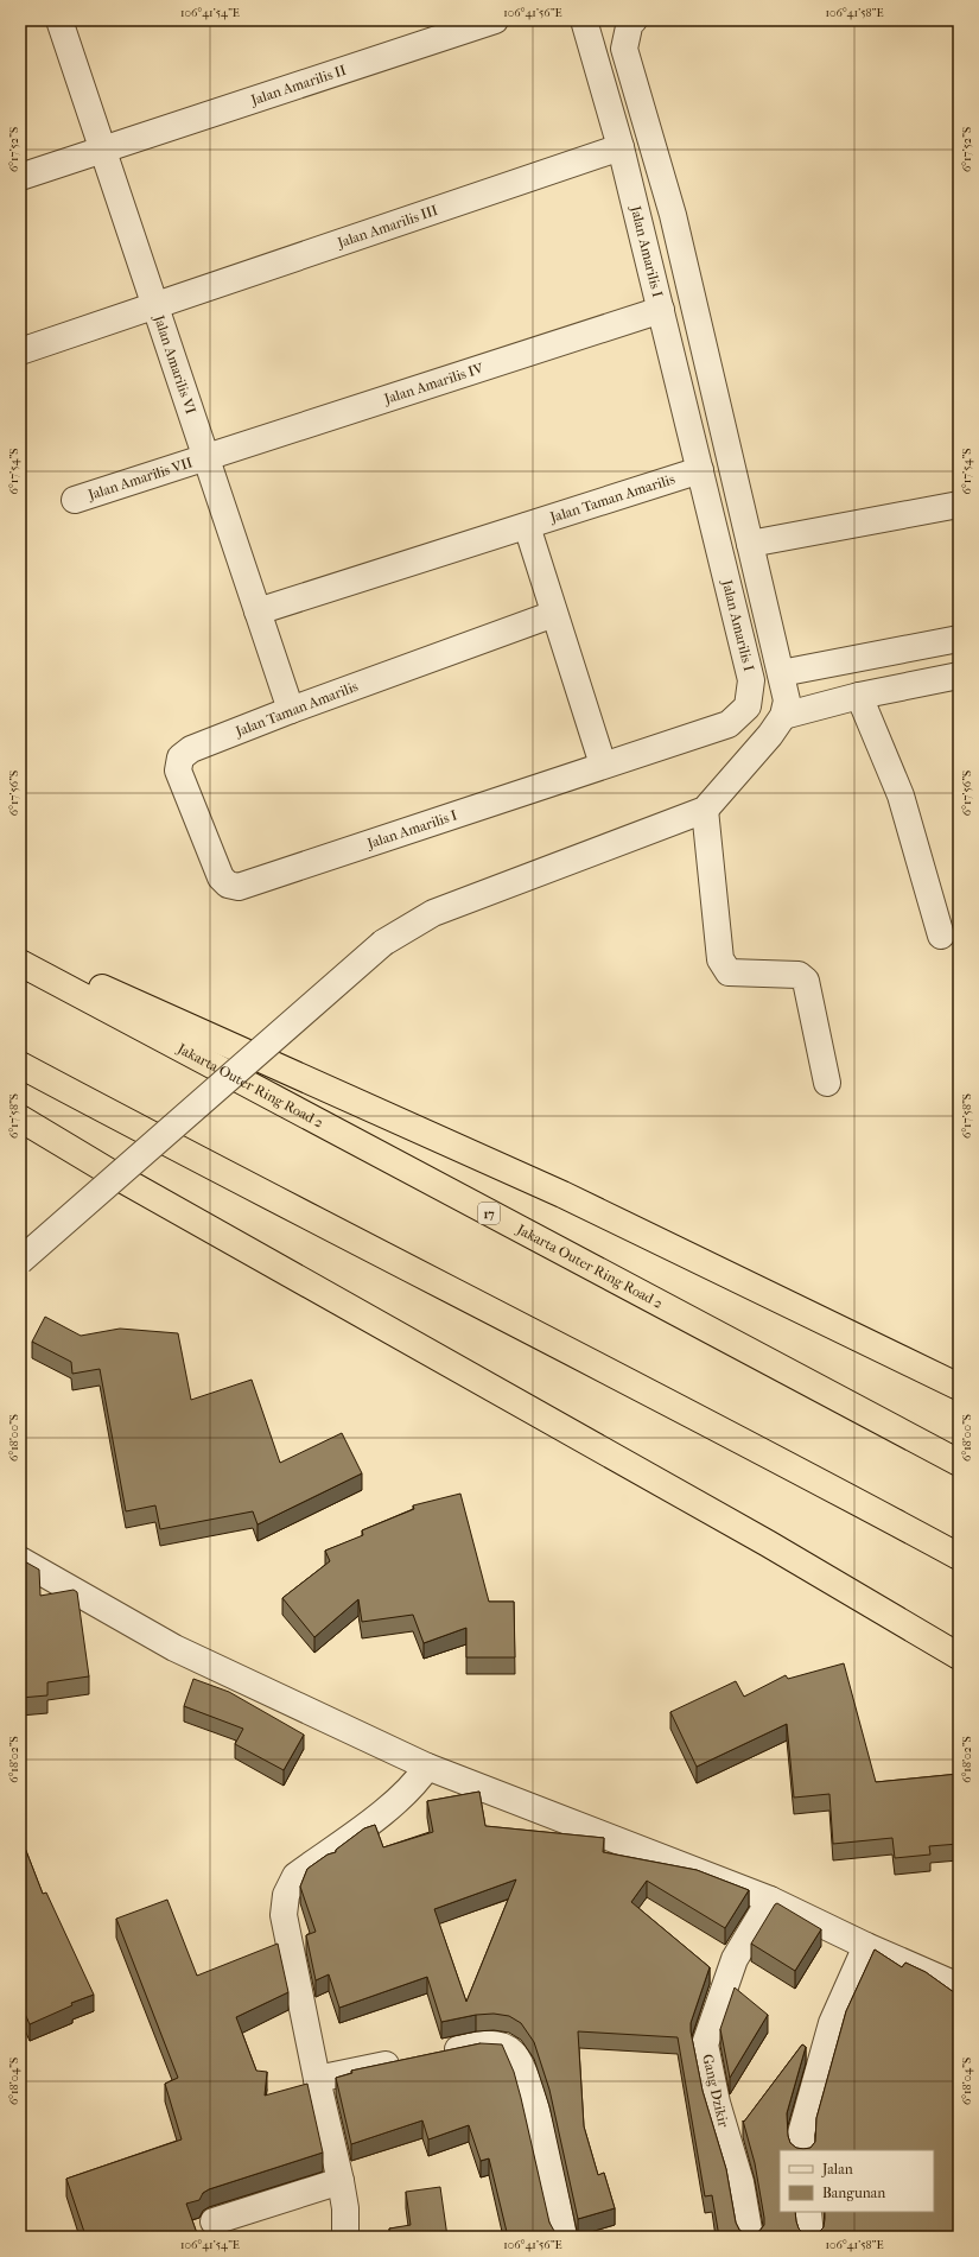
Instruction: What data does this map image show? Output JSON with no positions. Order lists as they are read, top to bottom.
{
  "streets": {
    "highway": ["Jakarta Outer Ring Road 2", "17"],
    "street": [
      "Jalan Amarilis II",
      "Jalan Amarilis III",
      "Jalan Amarilis I",
      "Jalan Amarilis VI",
      "Jalan Amarilis IV",
      "Jalan Amarilis VII",
      "Jalan Taman Amarilis",
      "Gang Dzikir"
    ]
  },
  "crossings": [
    ["Jalan Amarilis II", "Jalan Amarilis VI"],
    ["Jalan Amarilis III", "Jalan Amarilis I"],
    ["Jalan Amarilis III", "Jalan Amarilis VI"],
    ["Jalan Amarilis I", "Jalan Amarilis IV"],
    ["Jalan Amarilis I", "Jalan Taman Amarilis"],
    ["Jalan Amarilis VI", "Jalan Amarilis IV"],
    ["Jalan Amarilis VI", "Jalan Amarilis VII"],
    ["Jalan Amarilis VI", "Jalan Taman Amarilis"],
    ["Jalan Amarilis IV", "Jalan Amarilis VII"]
  ],
  "legend": ["Jalan", "Bangunan"],
  "coordinates": [
    "106°41'54\"E",
    "106°41'56\"E",
    "106°41'58\"E",
    "6°17'52\"S",
    "6°17'54\"S",
    "6°17'56\"S",
    "6°17'58\"S",
    "6°18'00\"S",
    "6°18'02\"S",
    "6°18'04\"S"
  ]
}
